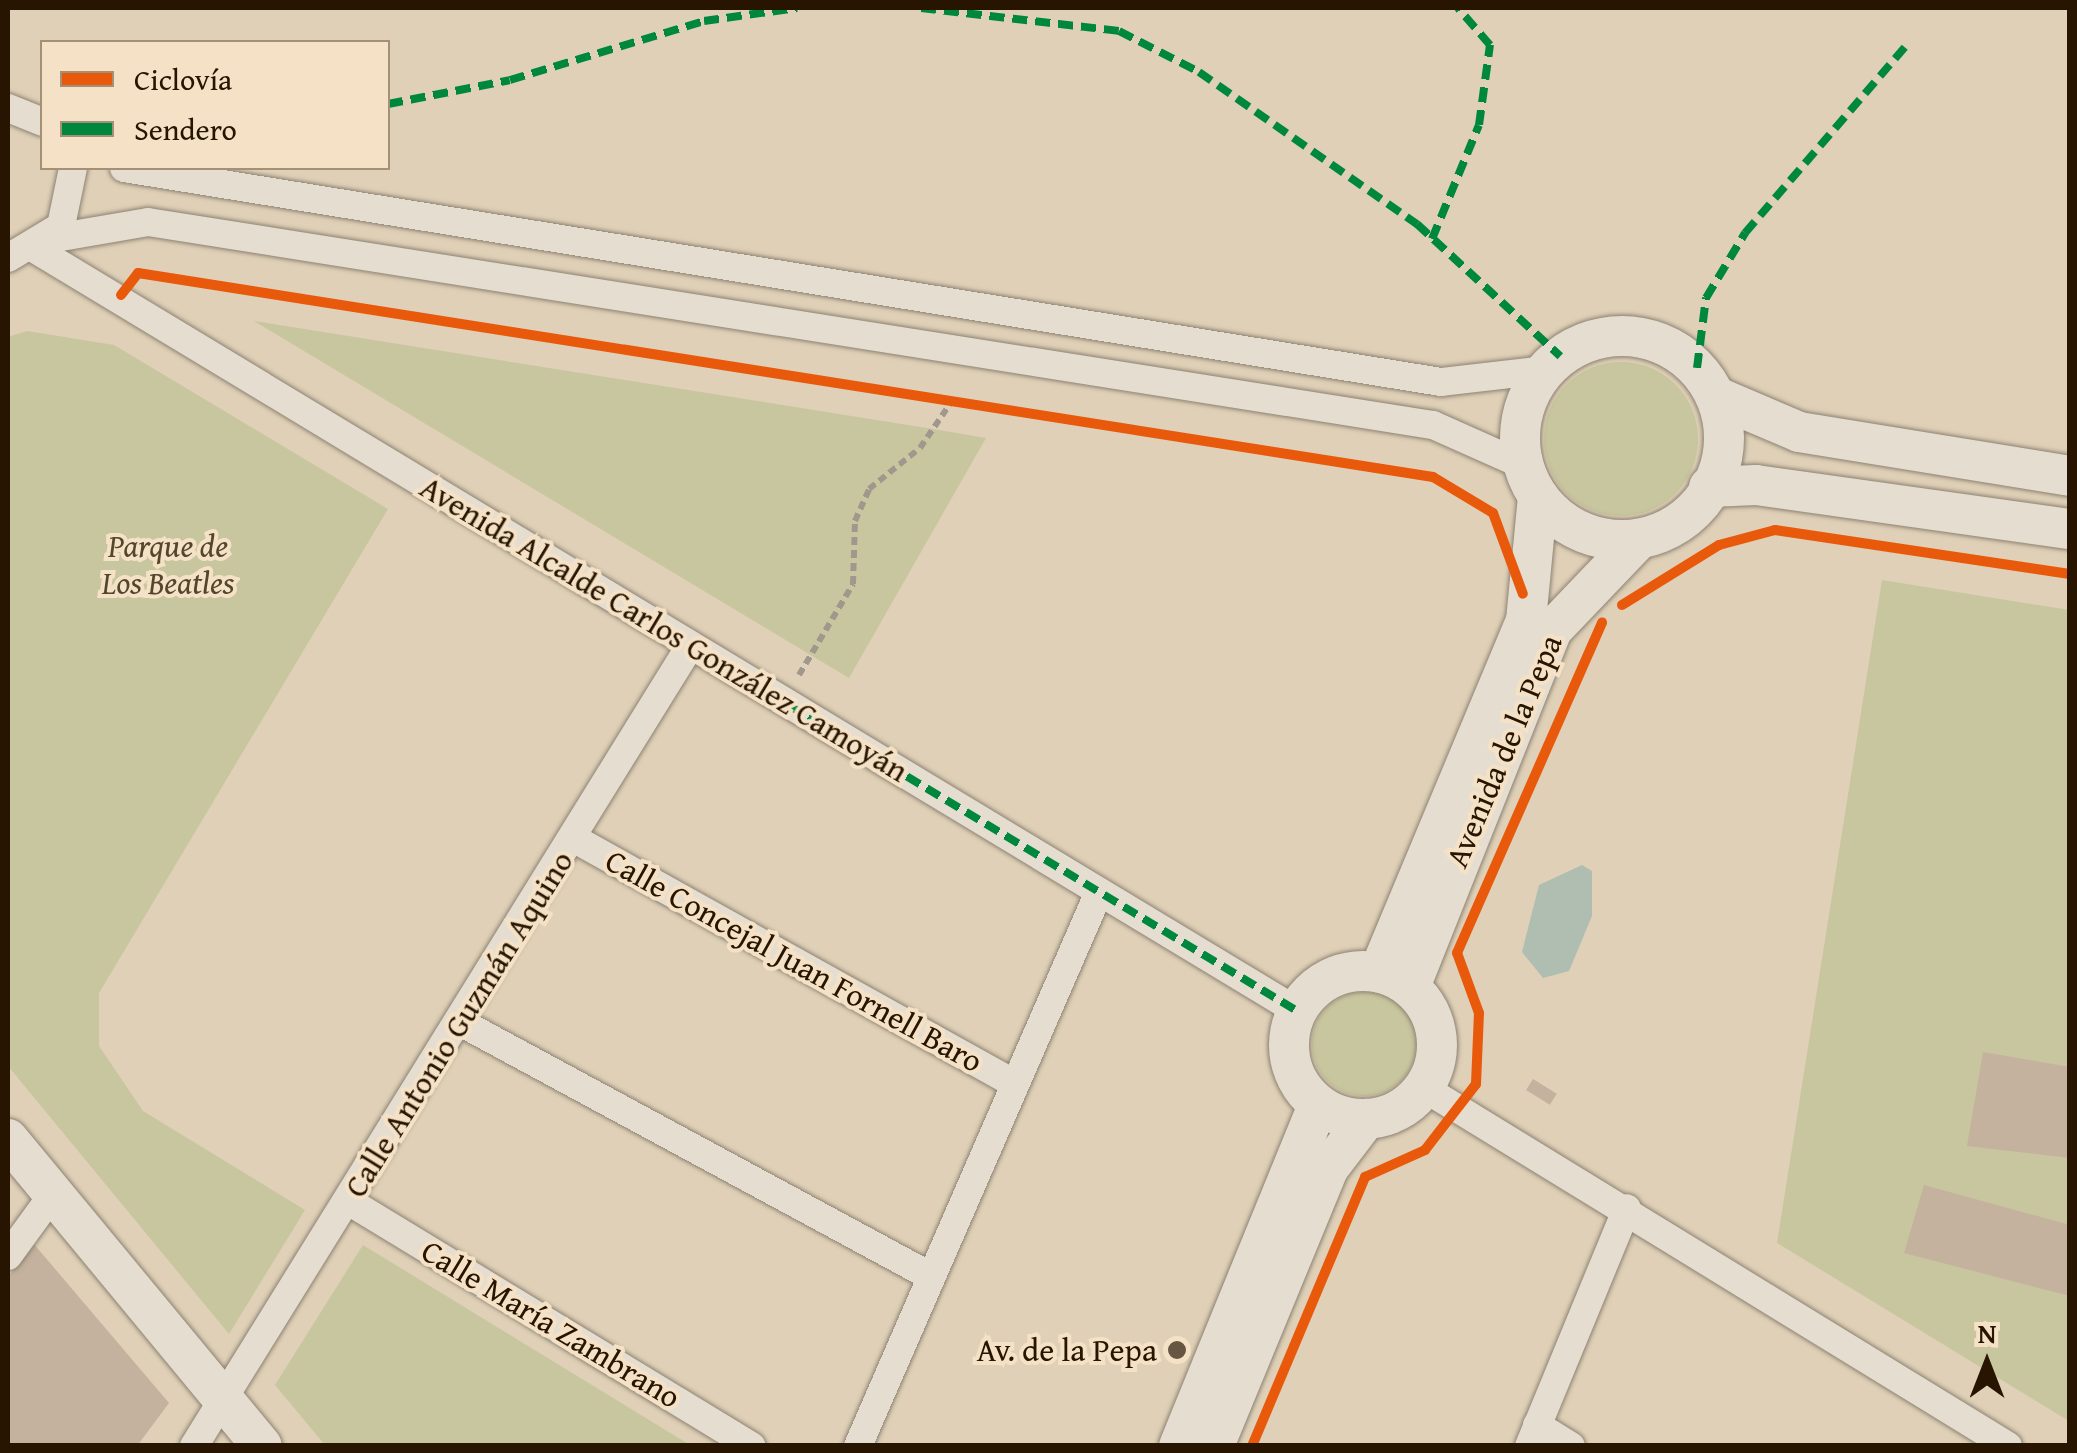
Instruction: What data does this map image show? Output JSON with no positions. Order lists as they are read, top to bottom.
{
  "streets": {
    "street": [
      "Avenida Alcalde Carlos González Camoyán",
      "Avenida de la Pepa",
      "Calle Concejal Juan Fornell Baro",
      "Calle Antonio Guzmán Aquino",
      "Calle María Zambrano"
    ]
  },
  "crossings": [
    ["Avenida Alcalde Carlos González Camoyán", "Avenida de la Pepa"],
    ["Avenida Alcalde Carlos González Camoyán", "Calle Antonio Guzmán Aquino"],
    ["Calle Concejal Juan Fornell Baro", "Calle Antonio Guzmán Aquino"],
    ["Calle Antonio Guzmán Aquino", "Calle María Zambrano"]
  ],
  "parks": ["Parque de Los Beatles"],
  "places": ["Av. de la Pepa"],
  "legend": ["Ciclovía", "Sendero"],
  "north": "top"
}
